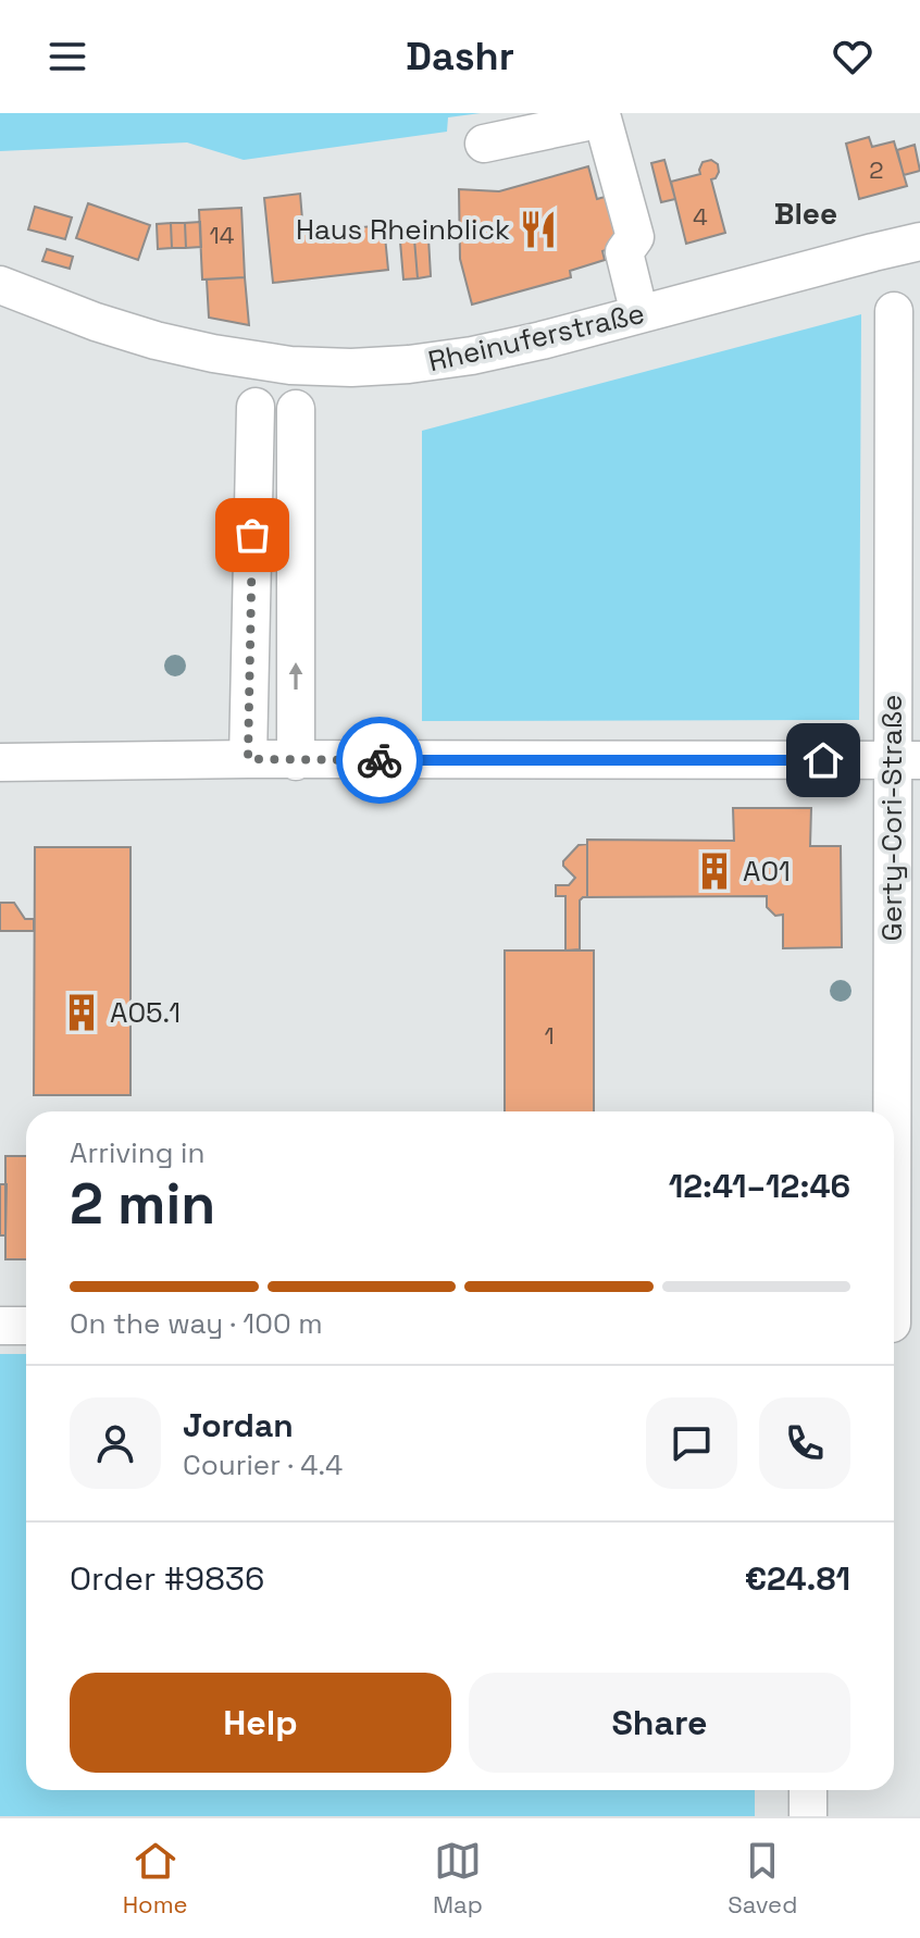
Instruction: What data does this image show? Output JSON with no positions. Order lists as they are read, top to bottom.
{
  "streets": {
    "street": ["Rheinuferstraße", "Gerty-Cori-Straße"]
  },
  "districts": ["Blee"],
  "places": {
    "restaurant": ["Haus Rheinblick"],
    "building": ["A01", "A05.1"]
  },
  "house_numbers": [
    "2",
    "4",
    "14",
    "1"
  ],
  "page": {
    "header": "Dashr",
    "heading": ["2 min", "Arriving in", "12:41–12:46"],
    "panel": [
      "Jordan",
      "Courier · 4.4",
      "Order #9836",
      "€24.81"
    ],
    "bar": "On the way · 100 m",
    "buttons": ["Help", "Share"],
    "tabs": ["Home", "Map", "Saved"]
  }
}
